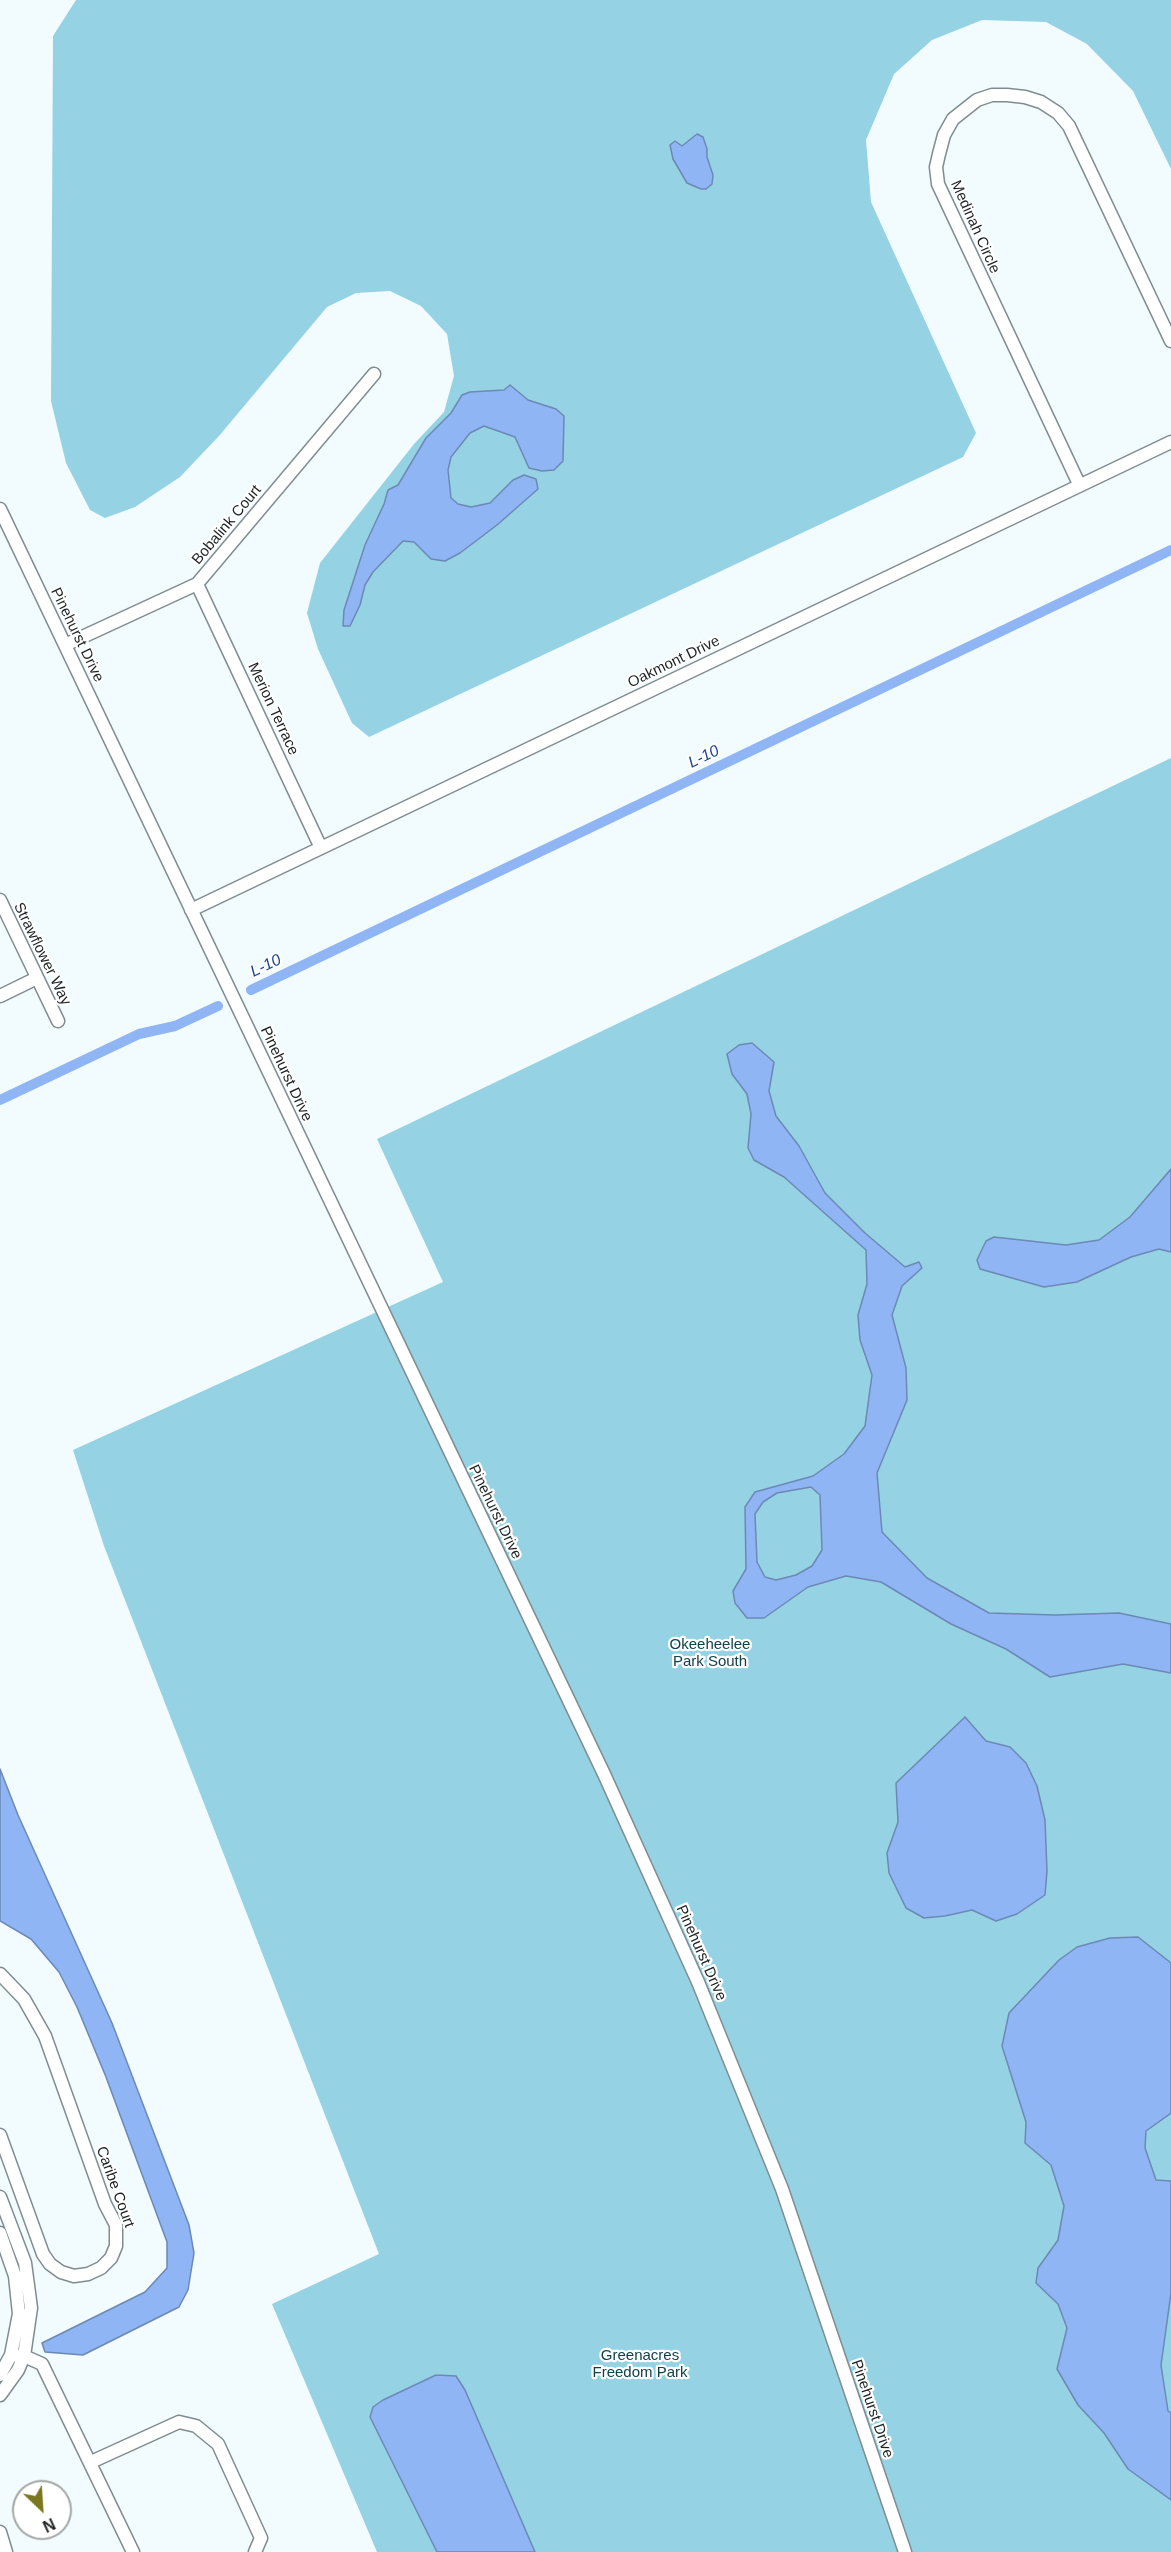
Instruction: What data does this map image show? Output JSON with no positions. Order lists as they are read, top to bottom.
{
  "streets": {
    "street": [
      "Medinah Circle",
      "Bobalink Court",
      "Pinehurst Drive",
      "Oakmont Drive",
      "Merion Terrace",
      "Strawflower Way",
      "Caribe Court"
    ]
  },
  "crossings": [
    ["Medinah Circle", "Oakmont Drive"],
    ["Bobalink Court", "Pinehurst Drive"],
    ["Bobalink Court", "Merion Terrace"],
    ["Pinehurst Drive", "Oakmont Drive"],
    ["Oakmont Drive", "Merion Terrace"]
  ],
  "water": ["L-10"],
  "parks": ["Okeeheelee Park South", "Greenacres Freedom Park"],
  "north": "bottom right"
}
